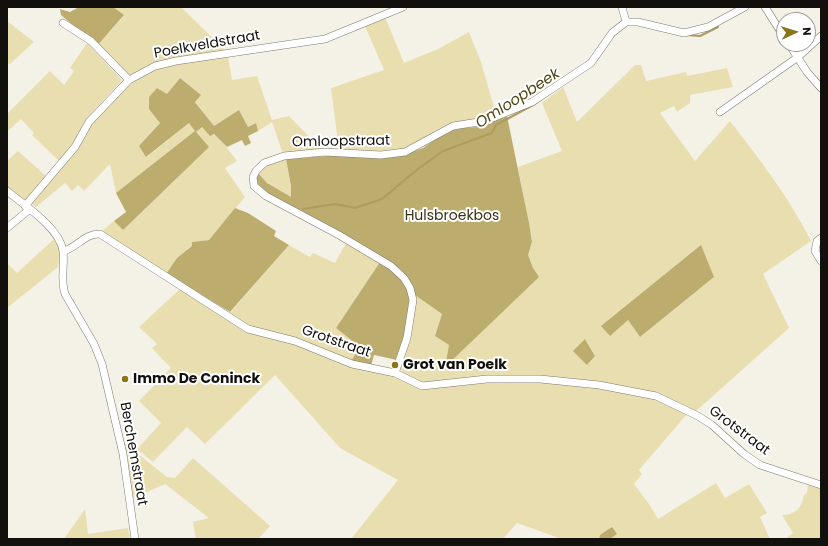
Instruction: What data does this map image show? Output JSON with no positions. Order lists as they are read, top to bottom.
{
  "streets": {
    "street": [
      "Poelkveldstraat",
      "Omloopstraat",
      "Grotstraat",
      "Berchemstraat"
    ]
  },
  "crossings": [
    ["Omloopstraat", "Grotstraat"],
    ["Grotstraat", "Berchemstraat"]
  ],
  "water": ["Omloopbeek"],
  "parks": ["Hulsbroekbos"],
  "places": ["Grot van Poelk", "Immo De Coninck"],
  "north": "right"
}
